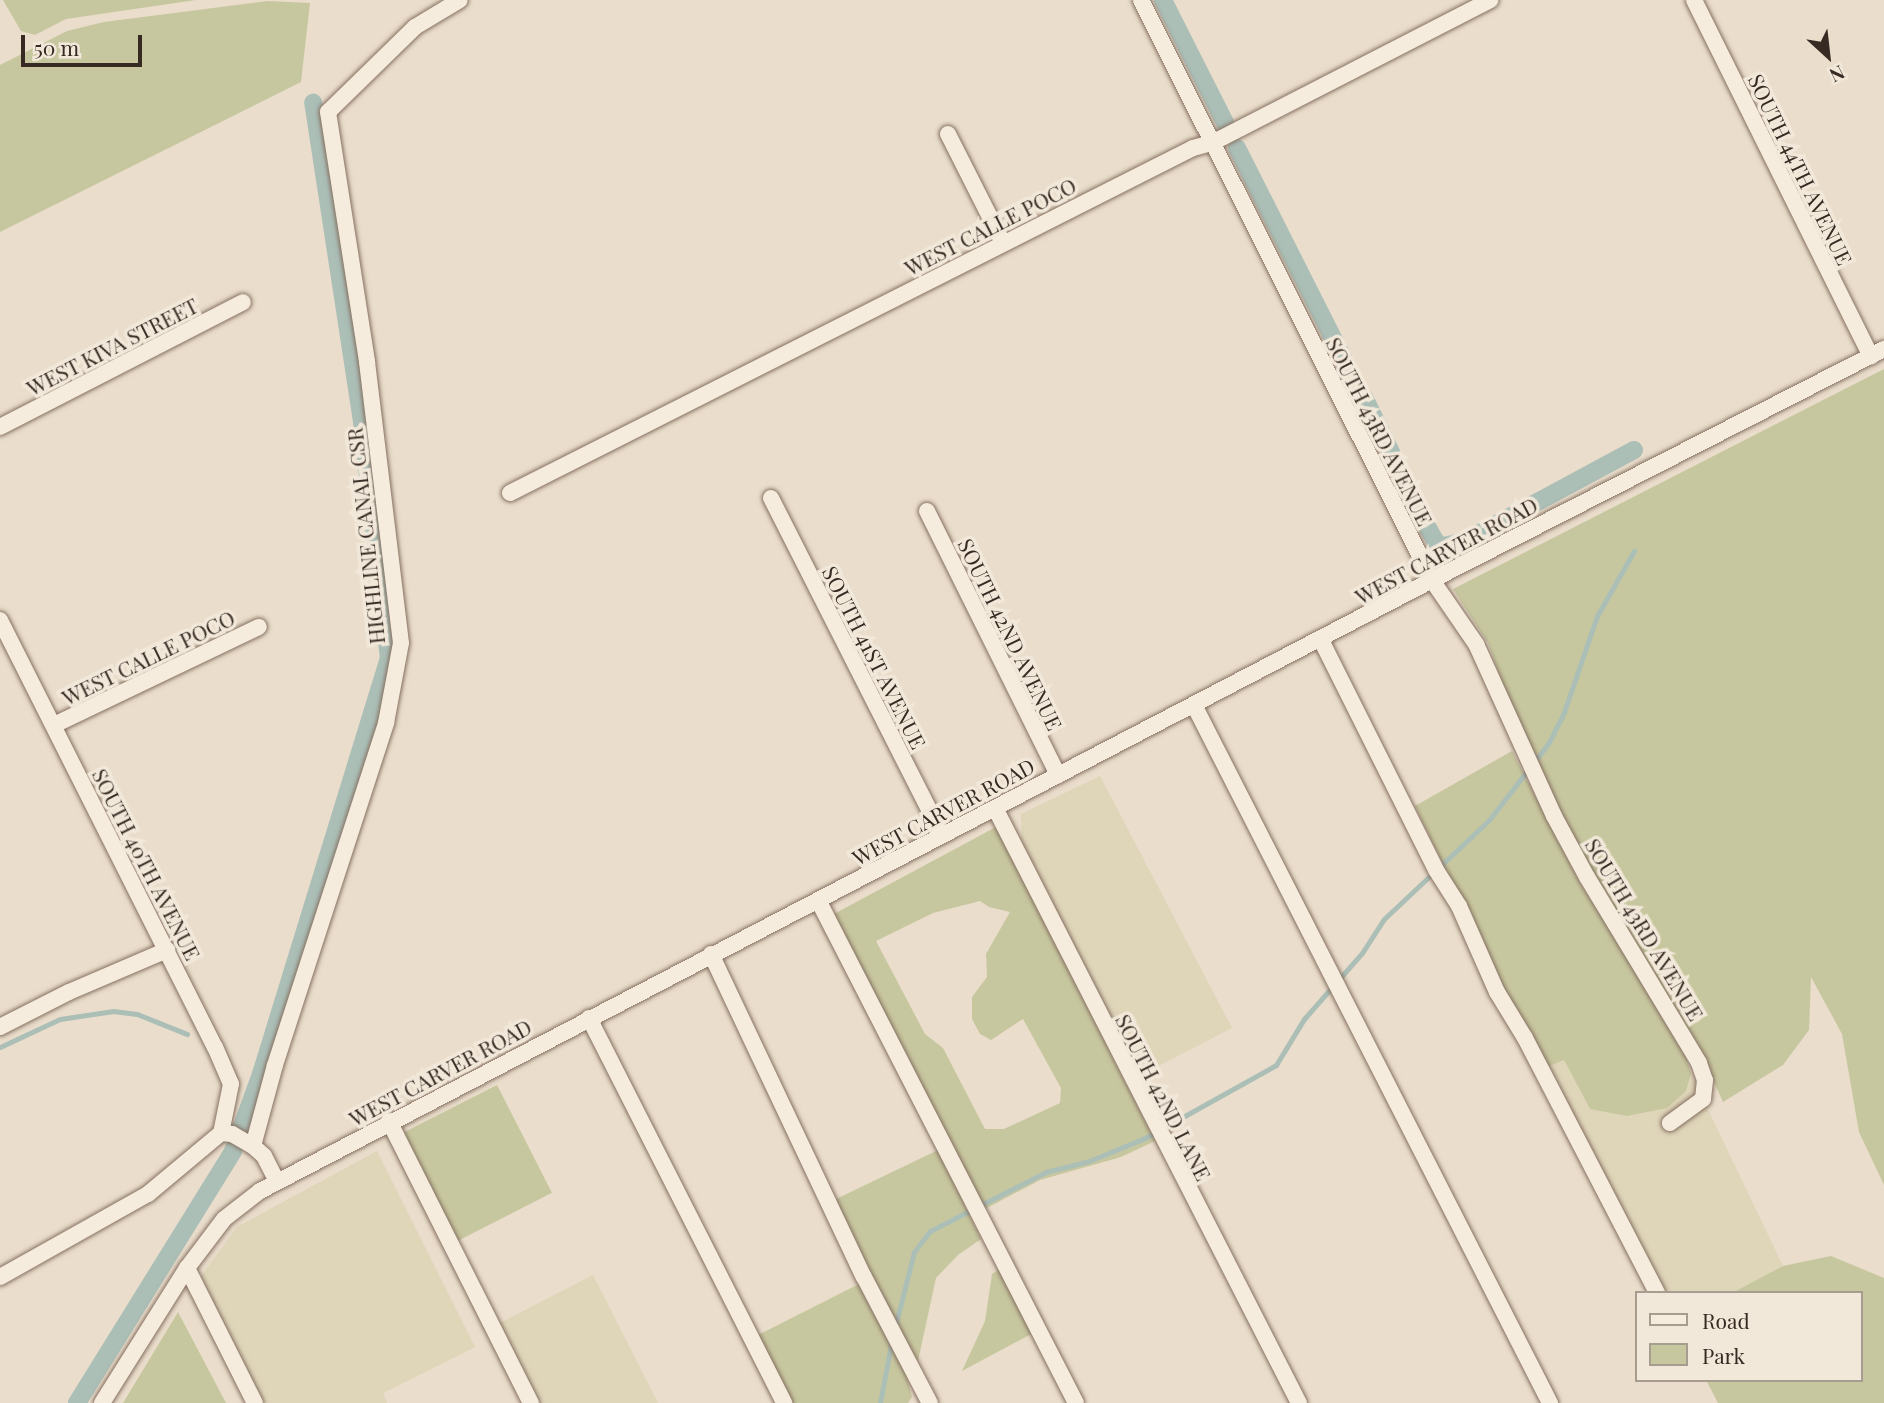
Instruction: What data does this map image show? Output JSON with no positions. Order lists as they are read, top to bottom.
{
  "streets": {
    "street": [
      "SOUTH 44TH AVENUE",
      "WEST CALLE POCO",
      "WEST KIVA STREET",
      "SOUTH 43RD AVENUE",
      "HIGHLINE CANAL CSR",
      "WEST CARVER ROAD",
      "SOUTH 42ND AVENUE",
      "SOUTH 41ST AVENUE",
      "SOUTH 40TH AVENUE",
      "SOUTH 42ND LANE"
    ]
  },
  "crossings": [
    ["SOUTH 44TH AVENUE", "WEST CARVER ROAD"],
    ["WEST CALLE POCO", "SOUTH 43RD AVENUE"],
    ["WEST CALLE POCO", "SOUTH 40TH AVENUE"],
    ["SOUTH 43RD AVENUE", "WEST CARVER ROAD"],
    ["WEST CARVER ROAD", "SOUTH 42ND AVENUE"],
    ["WEST CARVER ROAD", "SOUTH 41ST AVENUE"],
    ["WEST CARVER ROAD", "SOUTH 42ND LANE"]
  ],
  "legend": ["Road", "Park"],
  "scale_bar": "50 m",
  "north": "bottom right"
}
